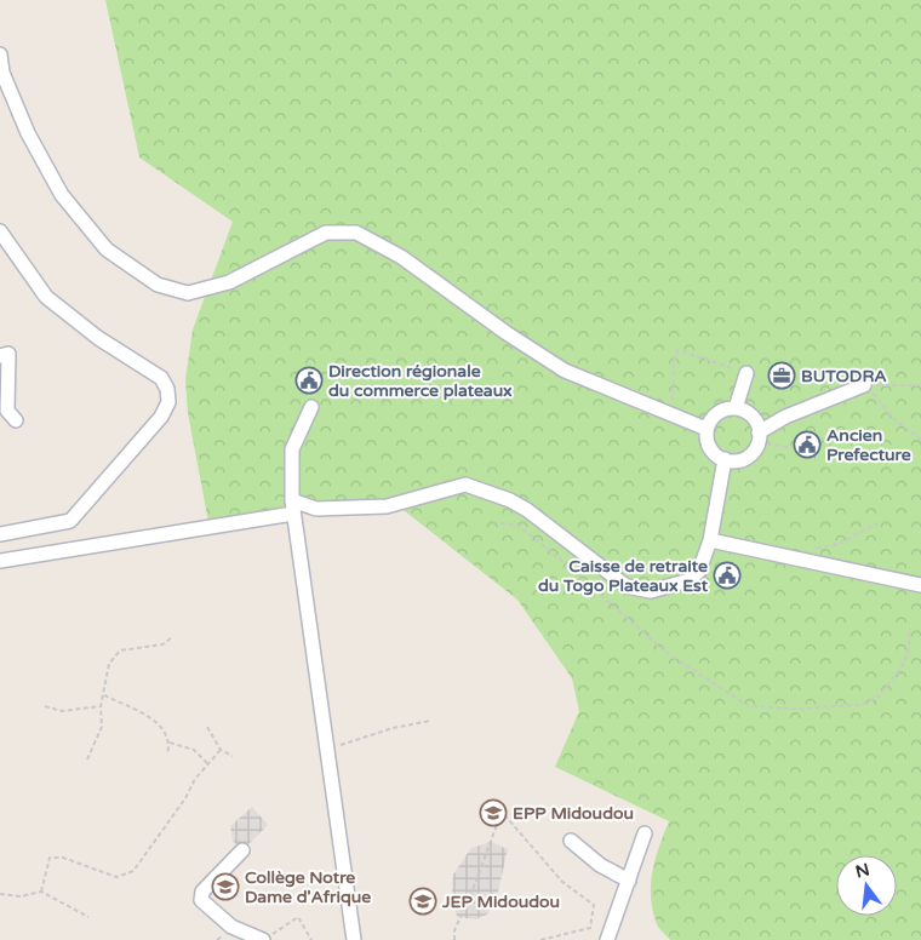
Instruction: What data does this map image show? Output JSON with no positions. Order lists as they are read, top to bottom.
{
  "places": {
    "office": ["BUTODRA"],
    "public building": ["Direction régionale du commerce plateaux", "Ancien Prefecture", "Caisse de retraite du Togo Plateaux Est"],
    "school or university": ["EPP Midoudou", "Collège Notre Dame d'Afrique", "JEP Midoudou"]
  },
  "north": "top"
}
